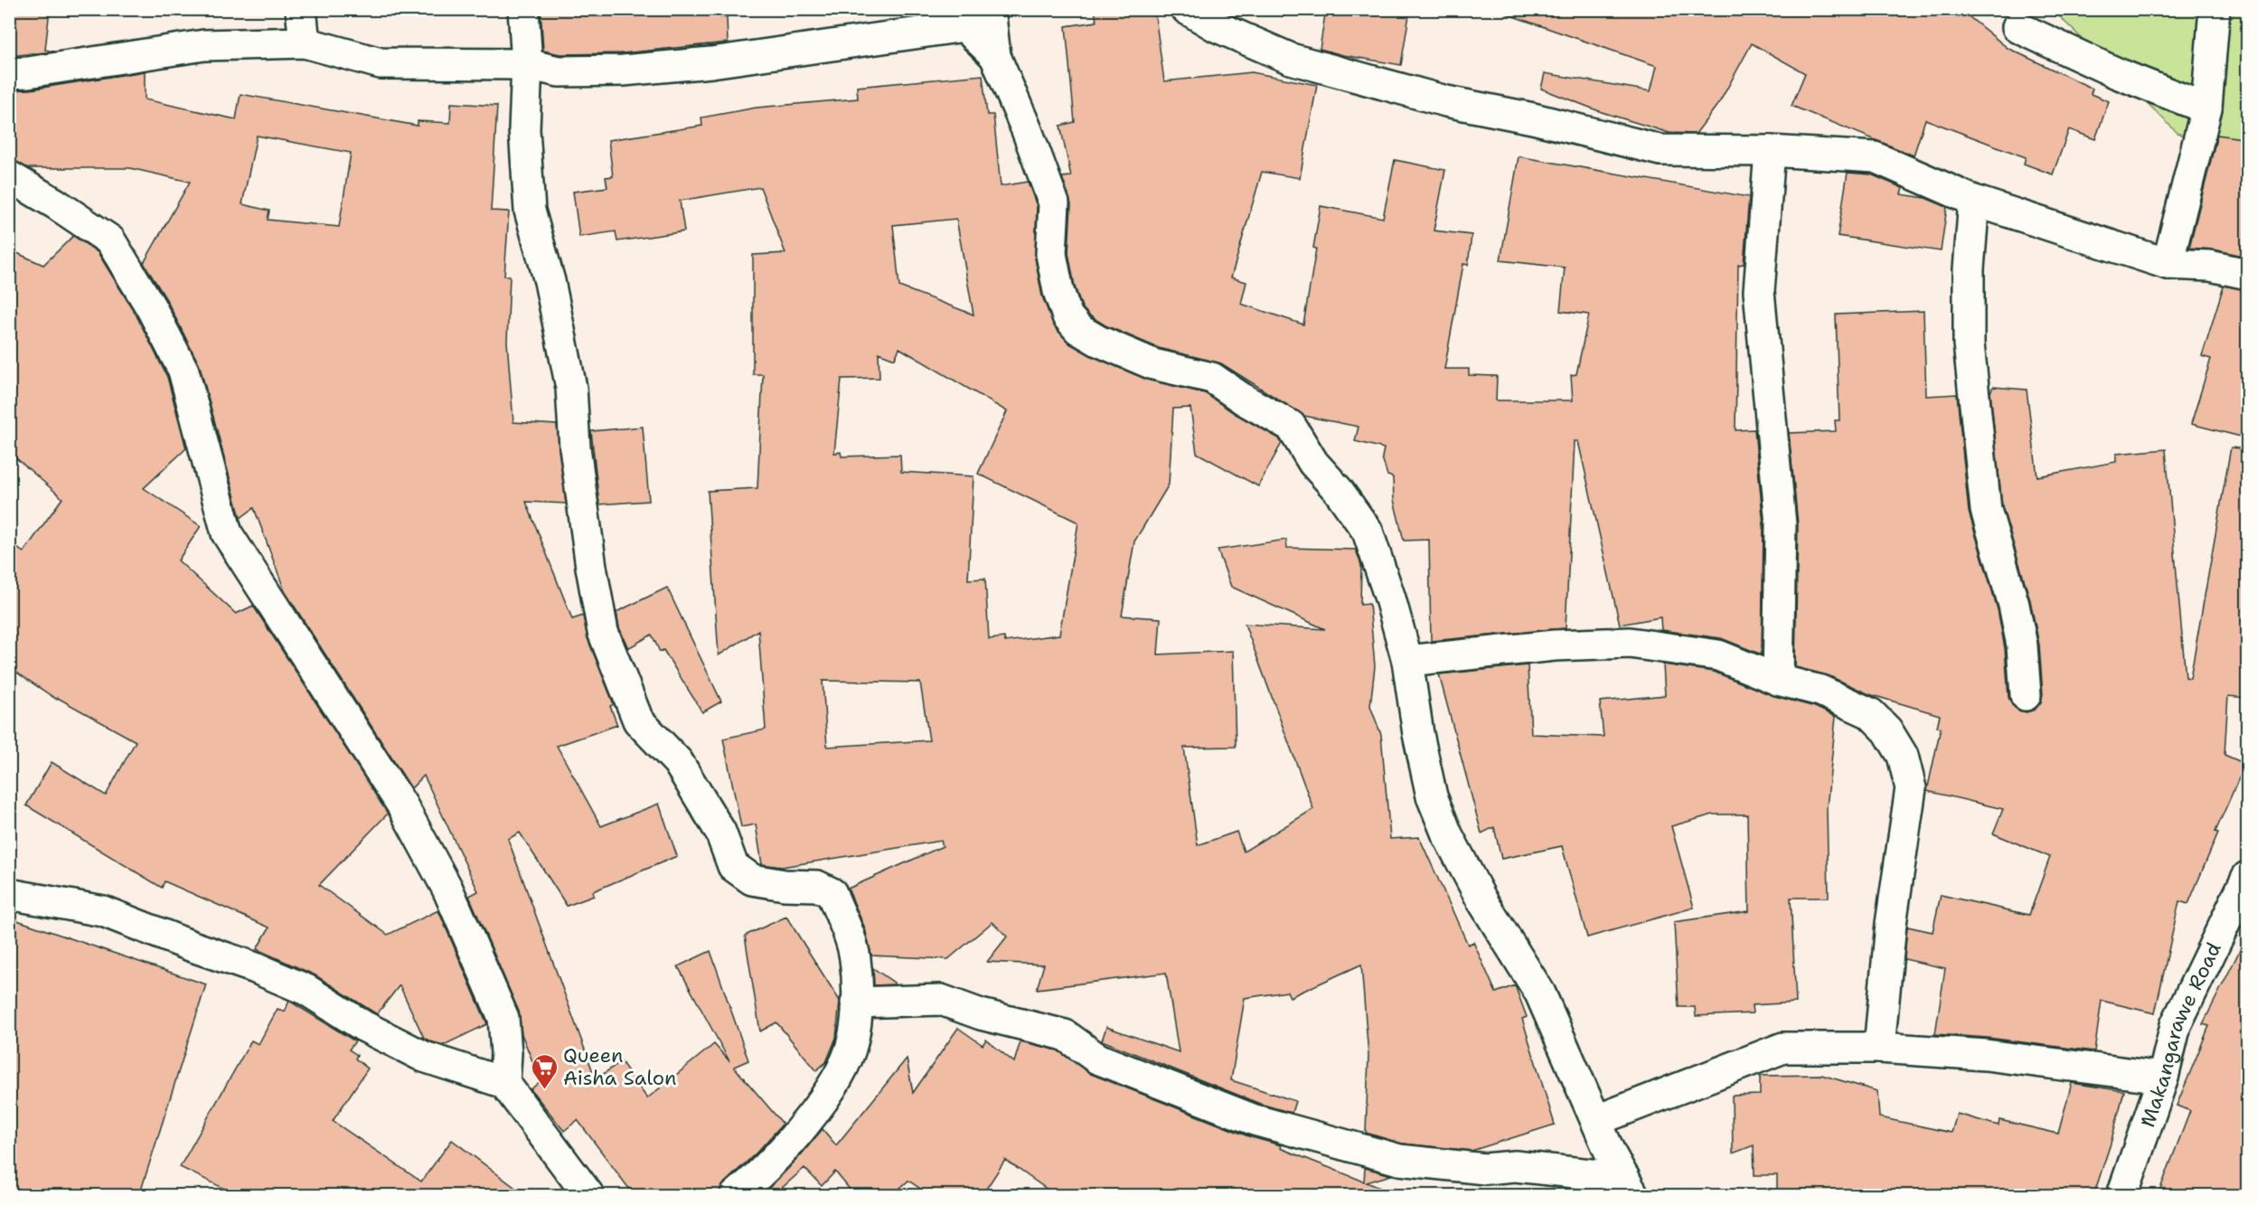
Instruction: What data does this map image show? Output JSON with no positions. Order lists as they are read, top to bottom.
{
  "streets": {
    "street": ["Makangarawe Road"]
  },
  "places": {
    "supermarket": ["Queen Aisha Salon"]
  }
}
